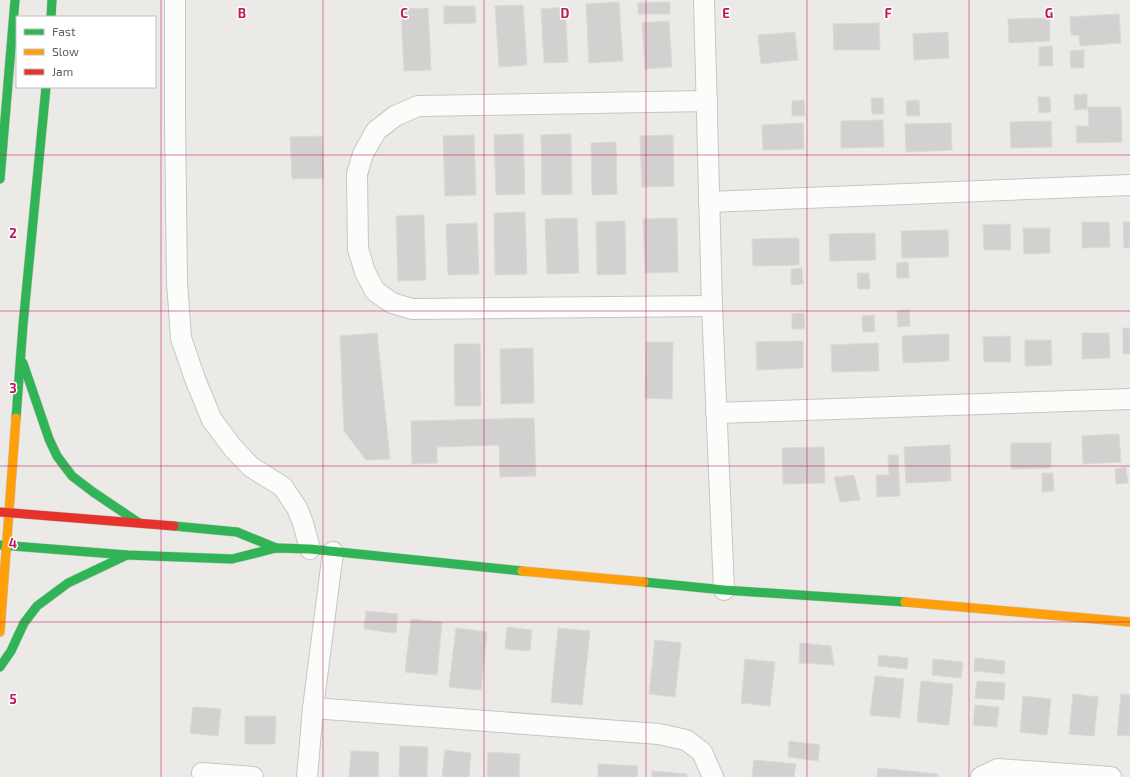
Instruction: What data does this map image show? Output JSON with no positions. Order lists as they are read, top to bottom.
{
  "legend": ["Fast", "Slow", "Jam"],
  "grid": {
    "columns": [
      "B",
      "C",
      "D",
      "E",
      "F",
      "G"
    ],
    "rows": [
      "2",
      "3",
      "4",
      "5"
    ]
  }
}
